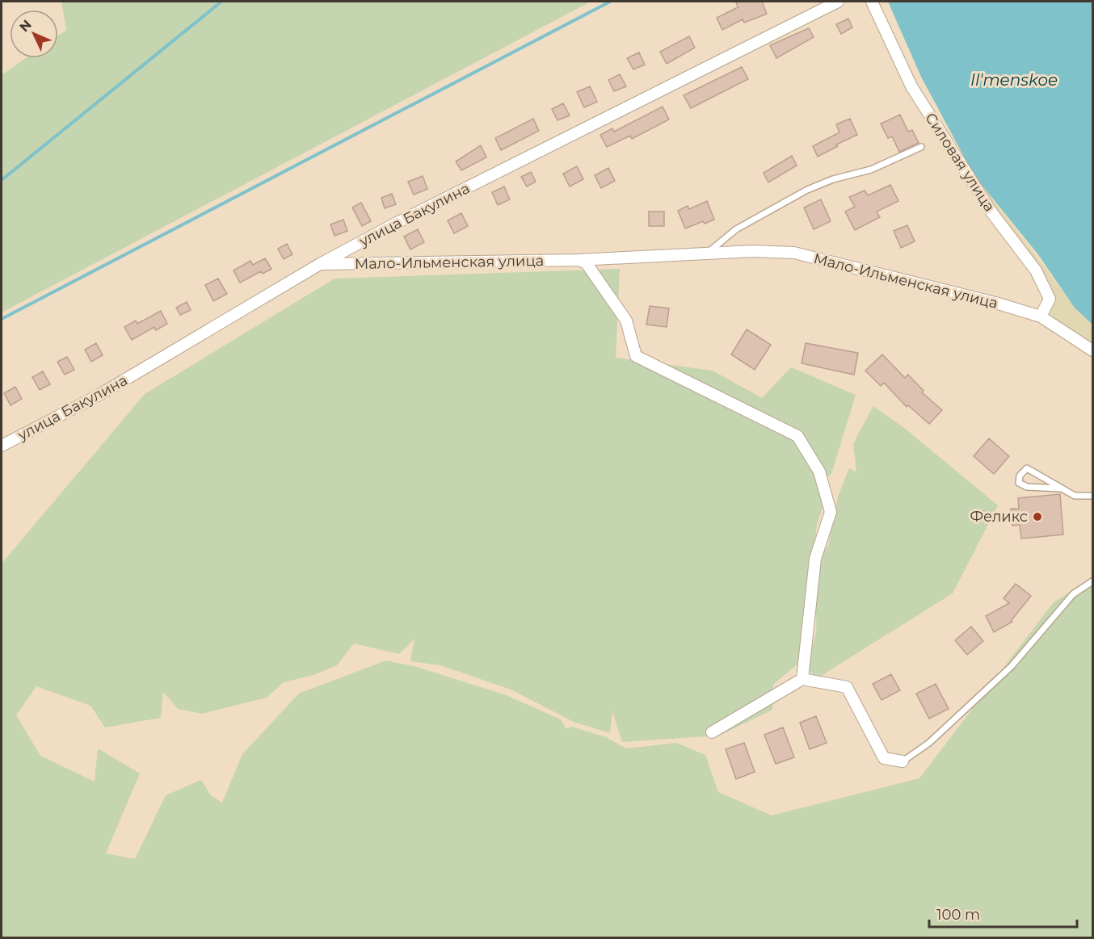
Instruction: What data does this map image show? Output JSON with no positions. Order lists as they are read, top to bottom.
{
  "streets": {
    "street": ["Силовая улица", "улица Бакулина", "Мало-Ильменская улица"]
  },
  "crossings": [
    ["Силовая улица", "Мало-Ильменская улица"],
    ["улица Бакулина", "Мало-Ильменская улица"]
  ],
  "water": ["Il'menskoe"],
  "places": ["Феликс"],
  "scale_bar": "100 m",
  "north": "top left"
}
